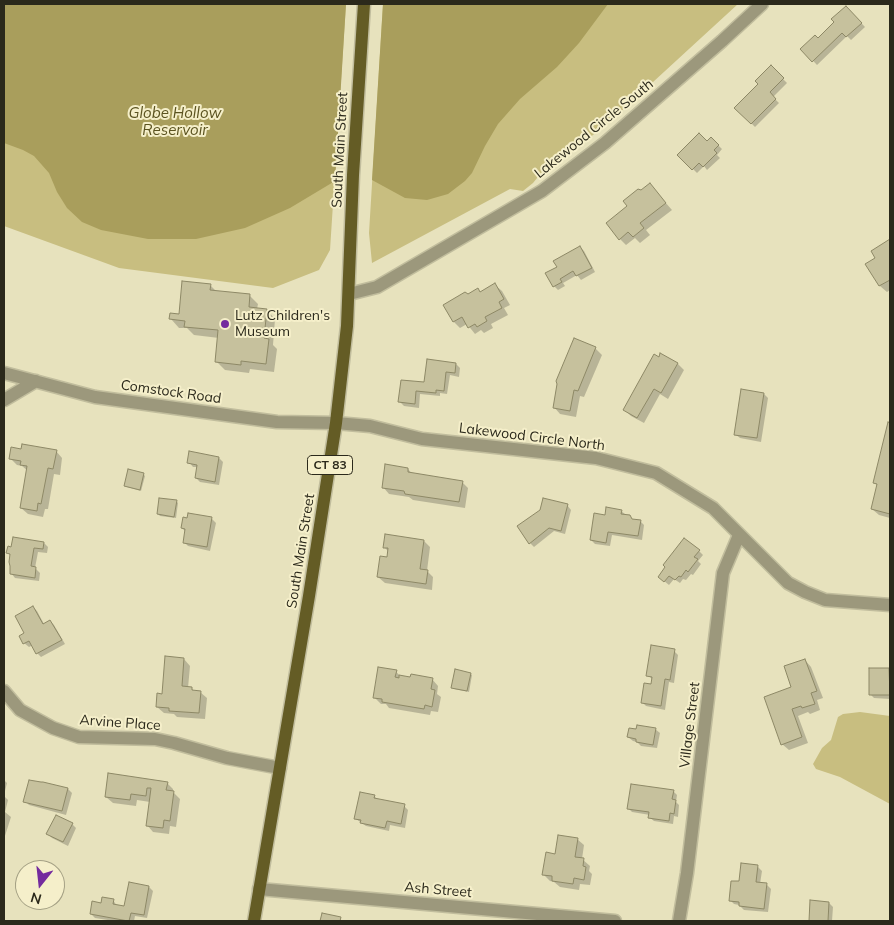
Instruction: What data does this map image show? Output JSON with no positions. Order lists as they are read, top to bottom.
{
  "streets": {
    "main road": ["South Main Street", "CT 83"],
    "street": [
      "Lakewood Circle South",
      "Comstock Road",
      "Lakewood Circle North",
      "Arvine Place",
      "Village Street",
      "Ash Street"
    ]
  },
  "crossings": [
    ["Lakewood Circle South", "South Main Street"],
    ["South Main Street", "Comstock Road"],
    ["South Main Street", "Lakewood Circle North"],
    ["South Main Street", "Arvine Place"],
    ["South Main Street", "Ash Street"],
    ["Comstock Road", "Lakewood Circle North"],
    ["Lakewood Circle North", "Village Street"]
  ],
  "water": ["Globe Hollow Reservoir"],
  "places": ["Lutz Children's Museum"],
  "north": "bottom"
}
